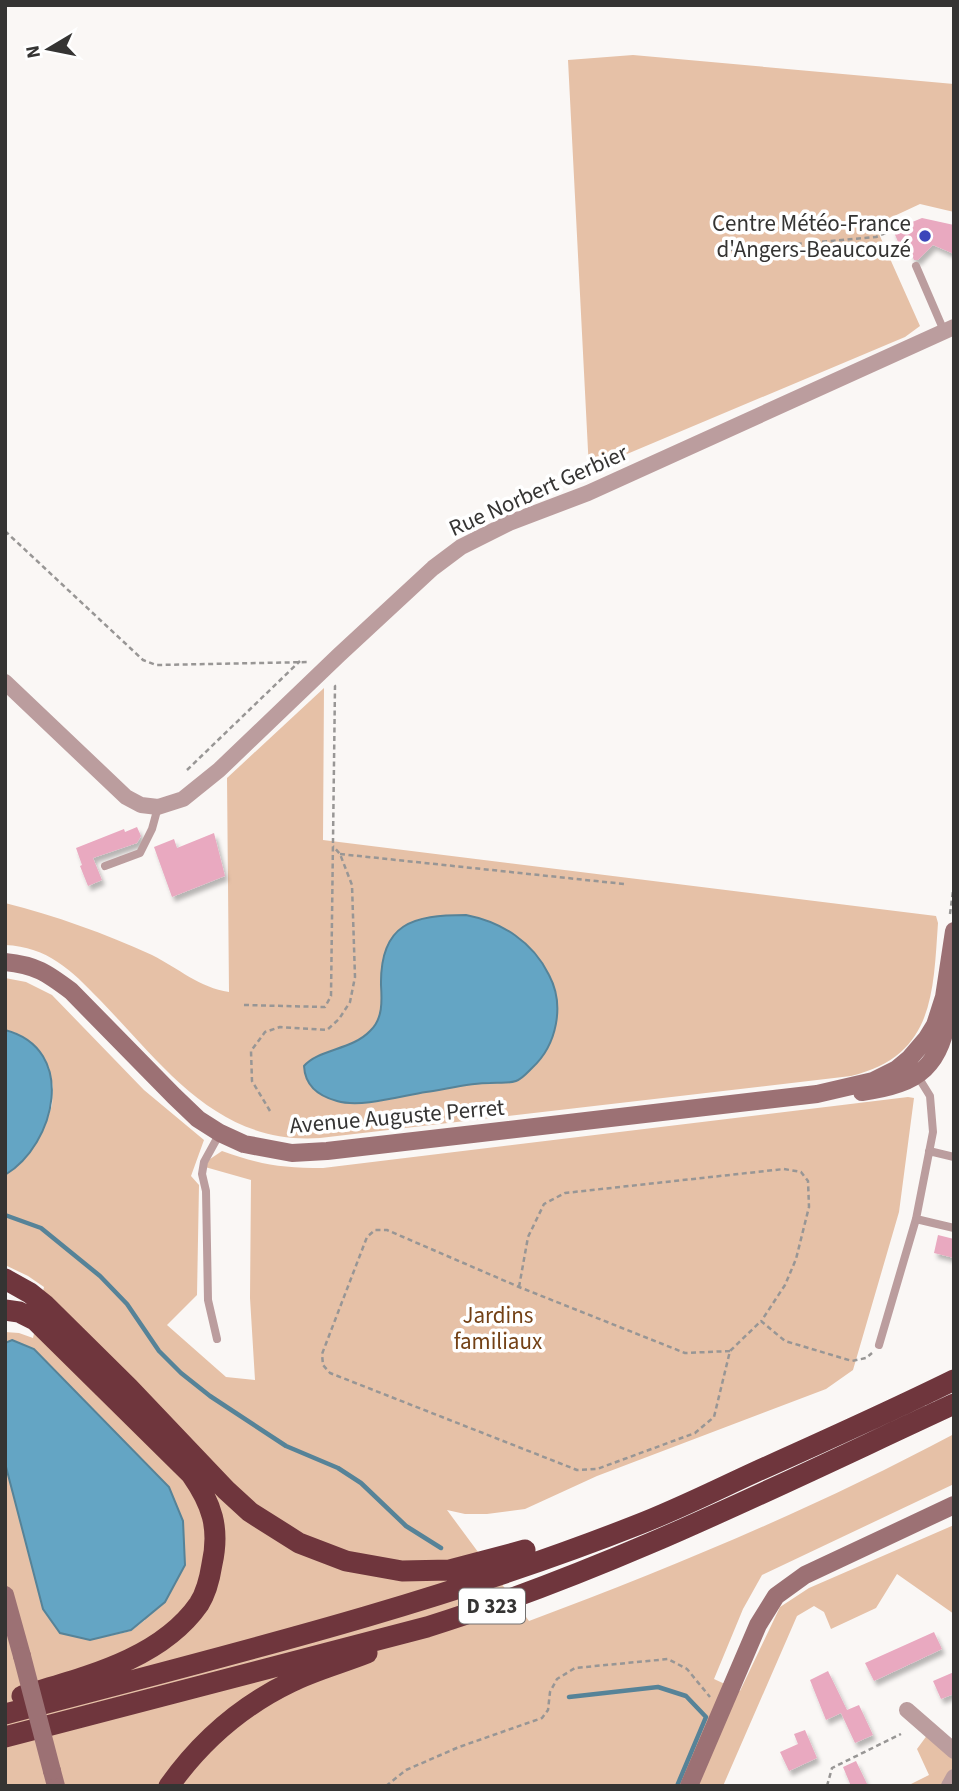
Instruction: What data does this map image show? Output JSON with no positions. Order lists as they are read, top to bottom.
{
  "streets": {
    "highway": ["D 323"],
    "street": ["Rue Norbert Gerbier", "Avenue Auguste Perret"]
  },
  "parks": ["Jardins familiaux"],
  "places": ["Centre Météo-France d'Angers-Beaucouzé"],
  "north": "left"
}
